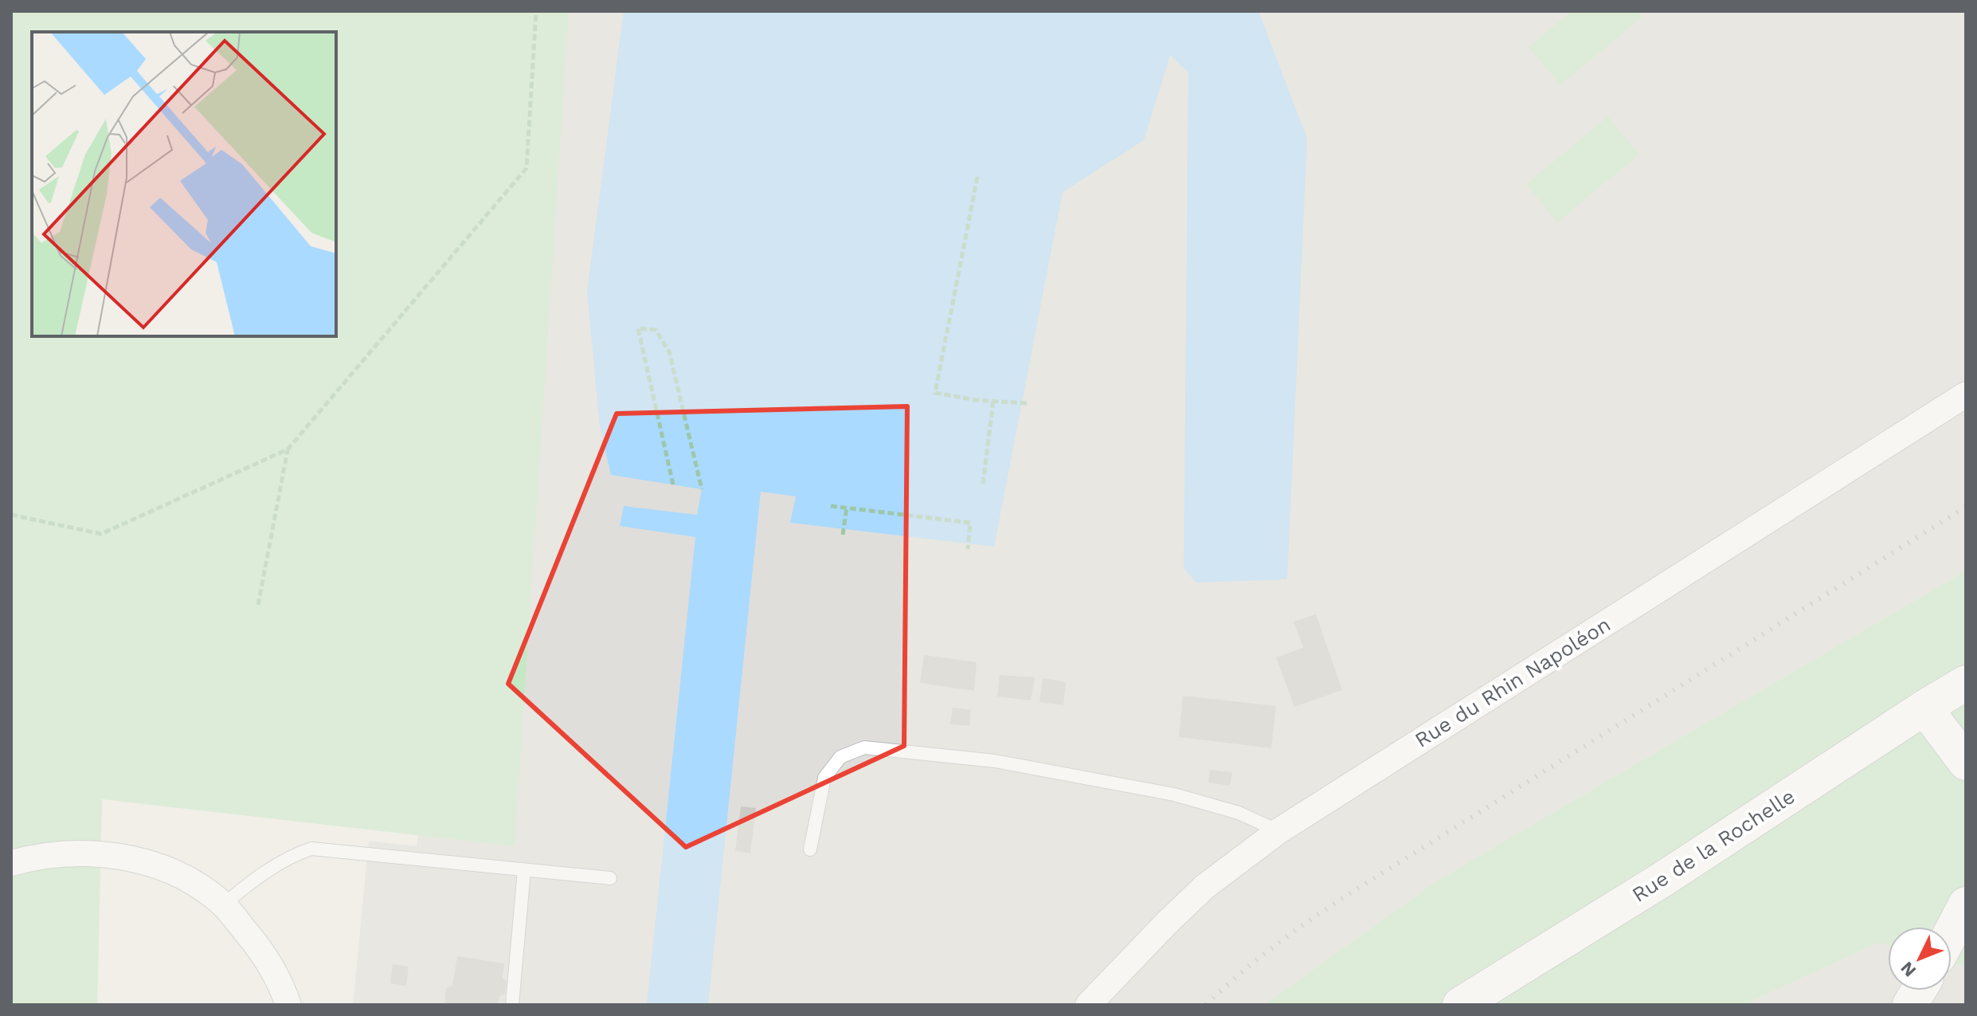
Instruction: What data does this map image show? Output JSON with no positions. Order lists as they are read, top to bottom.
{
  "streets": {
    "main road": ["Rue de la Rochelle"],
    "street": ["Rue du Rhin Napoléon"]
  },
  "north": "bottom left"
}
